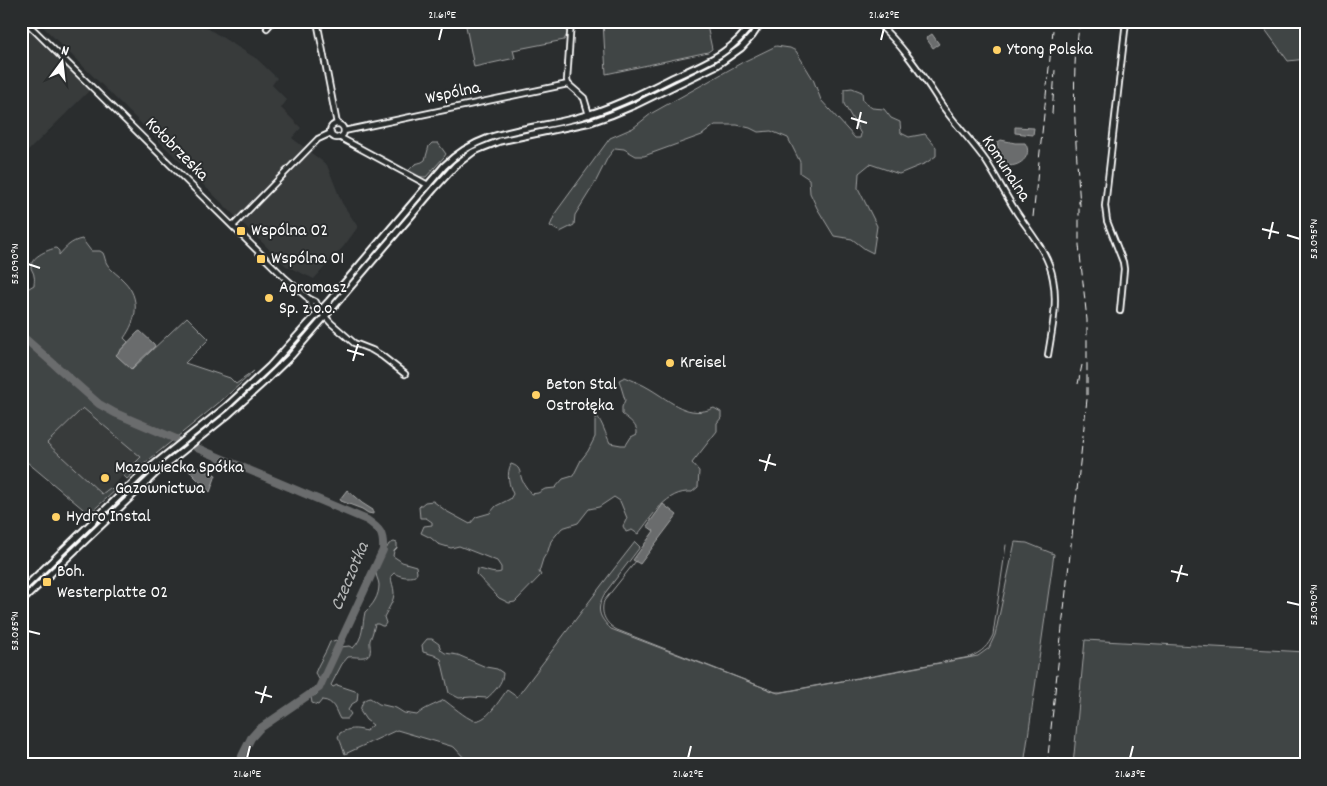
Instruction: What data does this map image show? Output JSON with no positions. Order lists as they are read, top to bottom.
{
  "streets": {
    "street": ["Wspólna", "Kołobrzeska", "Komunalna"]
  },
  "water": ["Czeczotka"],
  "places": {
    "other": [
      "Ytong Polska",
      "Agromasz Sp. z o.o.",
      "Kreisel",
      "Beton Stal Ostrołęka",
      "Mazowiecka Spółka Gazownictwa",
      "Hydro Instal"
    ],
    "transit": ["Wspólna 02", "Wspólna 01", "Boh. Westerplatte 02"]
  },
  "north": "top",
  "coordinates": [
    "21.61°E",
    "21.62°E",
    "53.095°N",
    "53.090°N",
    "53.085°N",
    "21.63°E"
  ]
}
